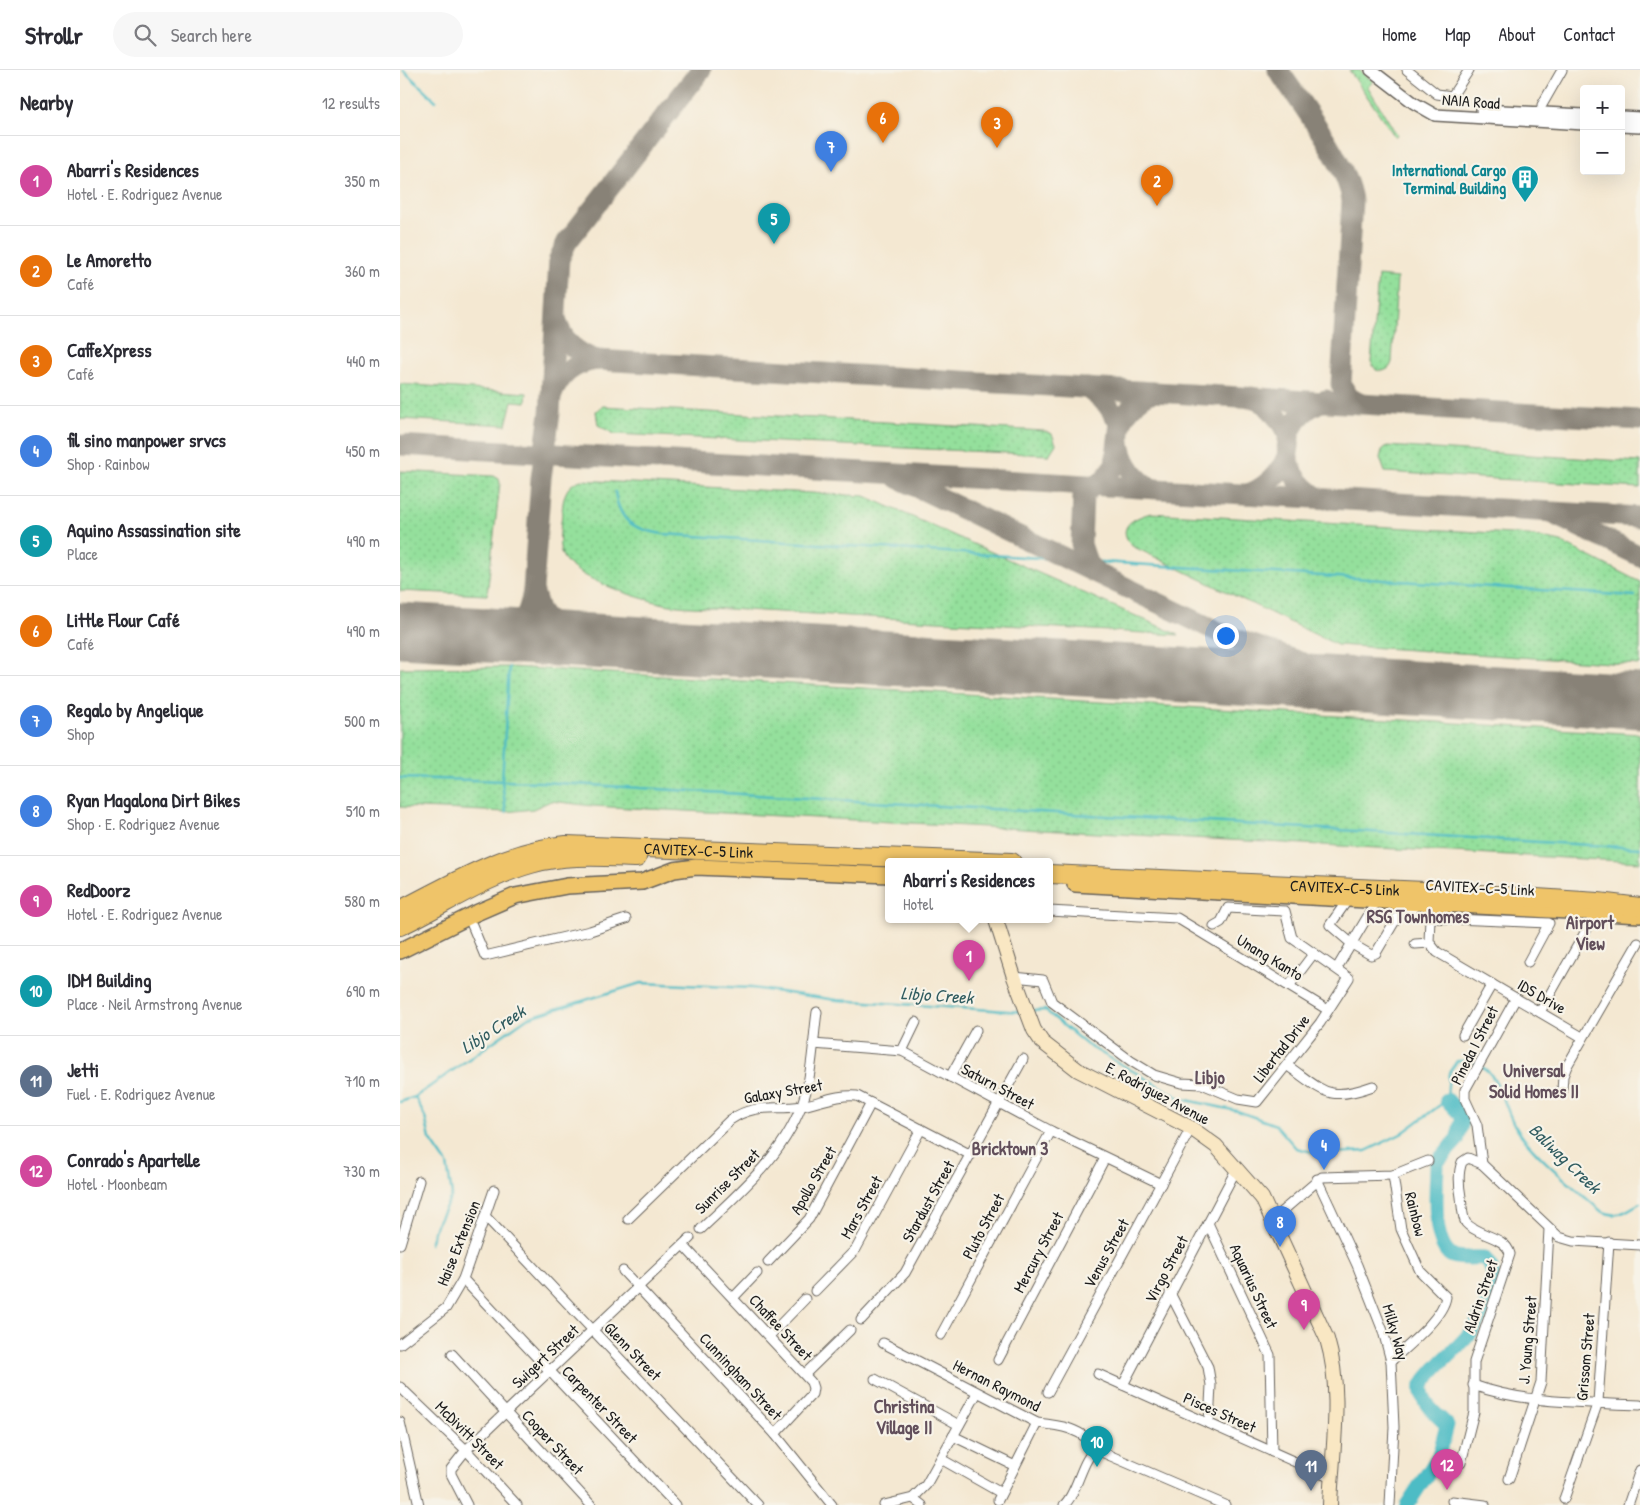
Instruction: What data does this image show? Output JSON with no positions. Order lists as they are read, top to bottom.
{
  "streets": {
    "highway": ["CAVITEX–C-5 Link"],
    "main road": ["CAVITEX-C-5 Link", "E. Rodriguez Avenue"],
    "street": [
      "NAIA Road",
      "Unang Kanto",
      "IDS Drive",
      "Pineda I Street",
      "Libertad Drive",
      "Saturn Street",
      "Galaxy Street",
      "Apollo Street",
      "Sunrise Street",
      "Stardust Street",
      "Mars Street",
      "Rainbow",
      "Pluto Street",
      "Haise Extension",
      "Mercury Street",
      "Venus Street",
      "Virgo Street",
      "Aquarius Street",
      "Aldrin Street",
      "Chaffee Street",
      "Milky Way",
      "J. Young Street",
      "Glenn Street",
      "Swigert Street",
      "Grissom Street",
      "Cunningham Street",
      "Hernan Raymond",
      "Carpenter Street",
      "Pisces Street",
      "McDivitt Street",
      "Cooper Street"
    ]
  },
  "crossings": [
    ["Unang Kanto", "Libertad Drive"],
    ["IDS Drive", "Pineda I Street"],
    ["Pineda I Street", "Aldrin Street"],
    ["Libertad Drive", "E. Rodriguez Avenue"],
    ["Saturn Street", "Sunrise Street"],
    ["Saturn Street", "Stardust Street"],
    ["Saturn Street", "Pluto Street"],
    ["Saturn Street", "Mercury Street"],
    ["Saturn Street", "Venus Street"],
    ["Galaxy Street", "Apollo Street"],
    ["Galaxy Street", "Sunrise Street"],
    ["Galaxy Street", "Stardust Street"],
    ["Galaxy Street", "Mars Street"],
    ["E. Rodriguez Avenue", "Venus Street"],
    ["E. Rodriguez Avenue", "Virgo Street"],
    ["E. Rodriguez Avenue", "Pisces Street"],
    ["Rainbow", "Milky Way"],
    ["Haise Extension", "Glenn Street"],
    ["Haise Extension", "Carpenter Street"],
    ["Virgo Street", "Aquarius Street"],
    ["Virgo Street", "Pisces Street"],
    ["Aquarius Street", "Pisces Street"],
    ["Chaffee Street", "Swigert Street"],
    ["Chaffee Street", "Cunningham Street"],
    ["Glenn Street", "Swigert Street"],
    ["Swigert Street", "Cunningham Street"],
    ["Swigert Street", "Carpenter Street"],
    ["Swigert Street", "McDivitt Street"],
    ["Swigert Street", "Cooper Street"]
  ],
  "districts": [
    "RSG Townhomes",
    "Airport View",
    "Universal Solid Homes II",
    "Libjo",
    "Bricktown 3",
    "Christina Village II"
  ],
  "water": ["Libjo Creek", "Baliwag Creek"],
  "places": {
    "building": ["International Cargo Terminal Building"]
  },
  "page": {
    "header": "Strollr",
    "search": "Search here",
    "nav": [
      "Home",
      "Map",
      "About",
      "Contact"
    ],
    "heading": ["Nearby", "12 results"],
    "map_buttons": ["+", "−"],
    "pins": [
      "6",
      "3",
      "7",
      "2",
      "5",
      "1",
      "4",
      "8",
      "9",
      "10",
      "12",
      "11"
    ],
    "list": [
      {
        "mark": "1",
        "name": "Abarri's Residences",
        "note": "Hotel · E. Rodriguez Avenue",
        "value": "350 m"
      },
      {
        "mark": "2",
        "name": "Le Amoretto",
        "note": "Café",
        "value": "360 m"
      },
      {
        "mark": "3",
        "name": "CaffeXpress",
        "note": "Café",
        "value": "440 m"
      },
      {
        "mark": "4",
        "name": "fil sino manpower srvcs",
        "note": "Shop · Rainbow",
        "value": "450 m"
      },
      {
        "mark": "5",
        "name": "Aquino Assassination site",
        "note": "Place",
        "value": "490 m"
      },
      {
        "mark": "6",
        "name": "Little Flour Café",
        "note": "Café",
        "value": "490 m"
      },
      {
        "mark": "7",
        "name": "Regalo by Angelique",
        "note": "Shop",
        "value": "500 m"
      },
      {
        "mark": "8",
        "name": "Ryan Magalona Dirt Bikes",
        "note": "Shop · E. Rodriguez Avenue",
        "value": "510 m"
      },
      {
        "mark": "9",
        "name": "RedDoorz",
        "note": "Hotel · E. Rodriguez Avenue",
        "value": "580 m"
      },
      {
        "mark": "10",
        "name": "IDM Building",
        "note": "Place · Neil Armstrong Avenue",
        "value": "690 m"
      },
      {
        "mark": "11",
        "name": "Jetti",
        "note": "Fuel · E. Rodriguez Avenue",
        "value": "710 m"
      },
      {
        "mark": "12",
        "name": "Conrado's Apartelle",
        "note": "Hotel · Moonbeam",
        "value": "730 m"
      }
    ],
    "popup": ["Abarri's Residences", "Hotel"]
  }
}
